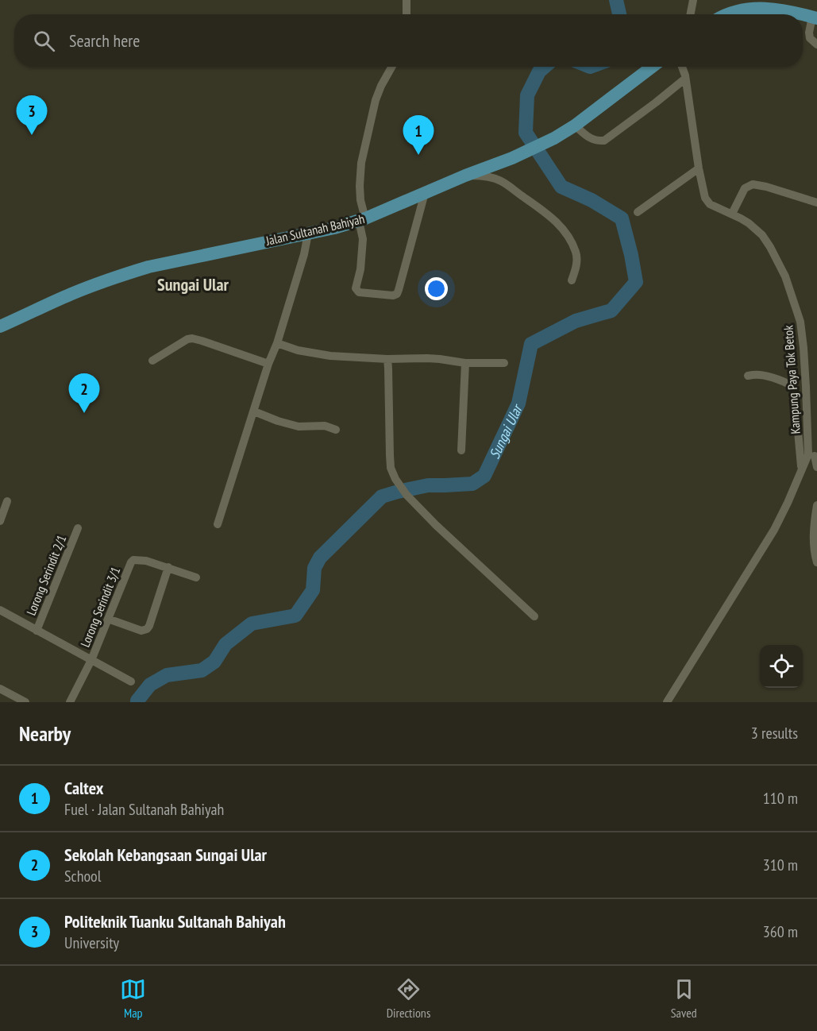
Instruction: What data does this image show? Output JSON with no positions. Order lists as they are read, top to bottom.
{
  "streets": {
    "main road": ["Jalan Sultanah Bahiyah"],
    "street": ["Kampung Paya Tok Betok", "Lorong Serindit 2/1", "Lorong Serindit 3/1"]
  },
  "districts": ["Sungai Ular"],
  "water": ["Sungai Ular"],
  "page": {
    "search": "Search here",
    "pins": ["3", "1", "2"],
    "heading": ["Nearby", "3 results"],
    "list": [
      {
        "mark": "1",
        "name": "Caltex",
        "note": "Fuel · Jalan Sultanah Bahiyah",
        "value": "110 m"
      },
      {
        "mark": "2",
        "name": "Sekolah Kebangsaan Sungai Ular",
        "note": "School",
        "value": "310 m"
      },
      {
        "mark": "3",
        "name": "Politeknik Tuanku Sultanah Bahiyah",
        "note": "University",
        "value": "360 m"
      }
    ],
    "nav": ["Map", "Directions", "Saved"]
  }
}
